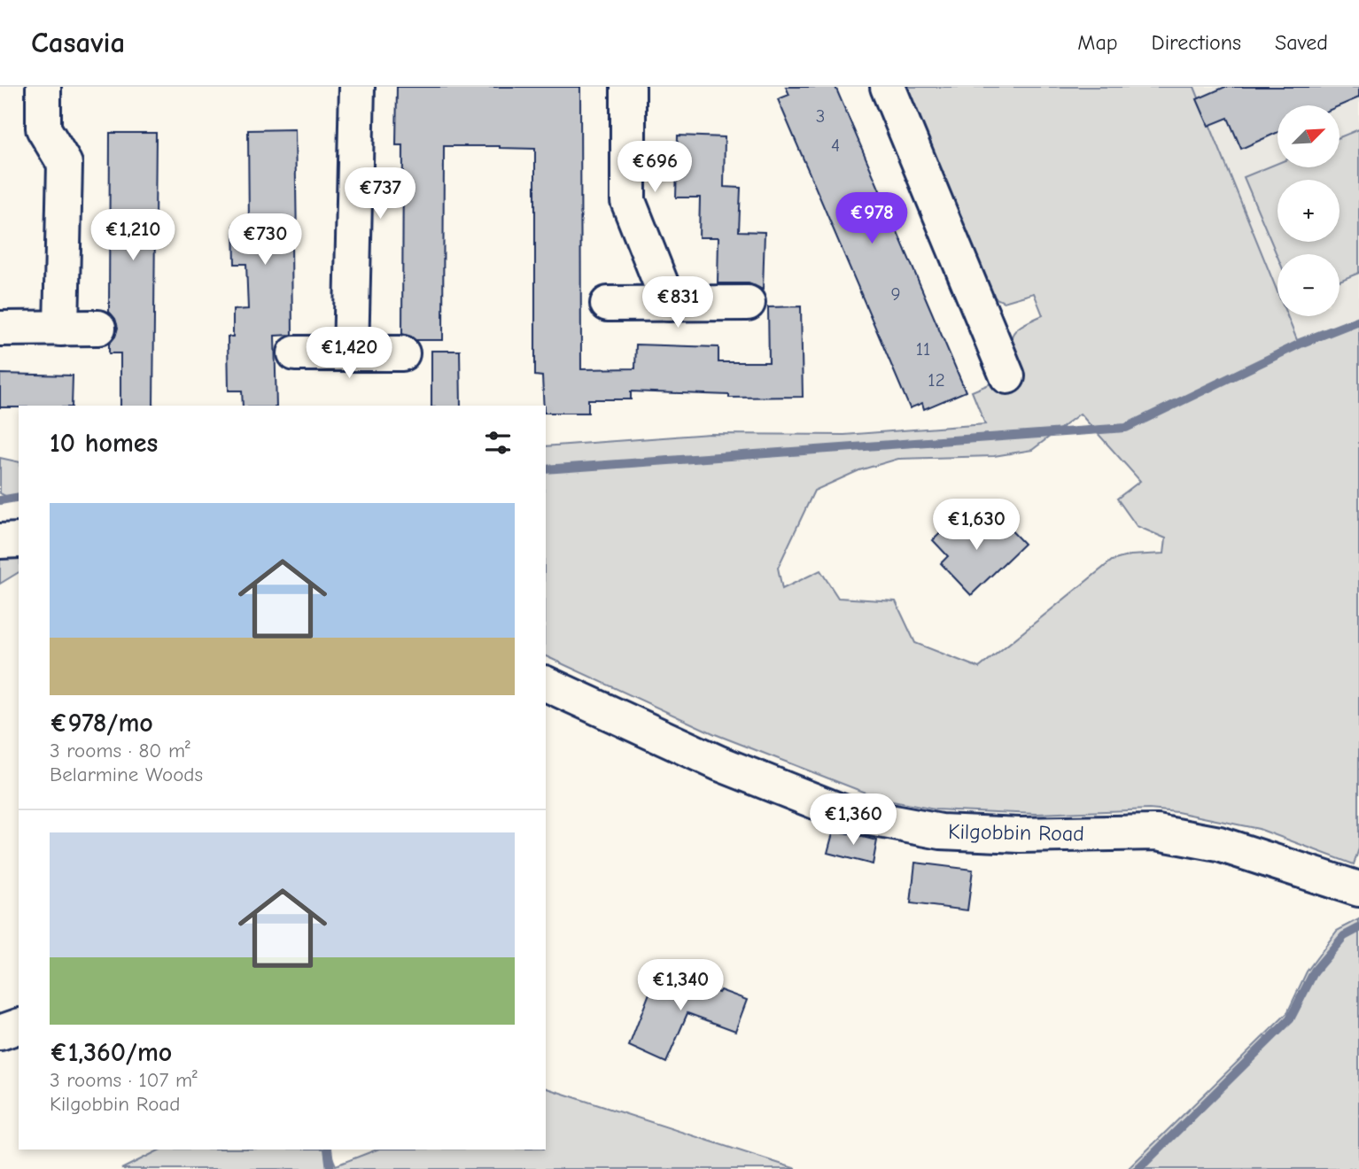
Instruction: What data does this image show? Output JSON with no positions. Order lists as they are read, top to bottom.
{
  "streets": {
    "street": ["Kilgobbin Road"]
  },
  "house_numbers": [
    "3",
    "4",
    "9",
    "11",
    "12"
  ],
  "north": "top right",
  "page": {
    "header": "Casavia",
    "nav": ["Map", "Directions", "Saved"],
    "map_buttons": ["+", "−"],
    "price": [
      "€696",
      "€737",
      "€978",
      "€1,210",
      "€730",
      "€831",
      "€1,420",
      "€1,630",
      "€1,360",
      "€1,340"
    ],
    "heading": "10 homes",
    "list": [
      {
        "name": "€978/mo",
        "note": "3 rooms · 80 m² · Belarmine Woods"
      },
      {
        "name": "€1,360/mo",
        "note": "3 rooms · 107 m² · Kilgobbin Road"
      }
    ]
  }
}
